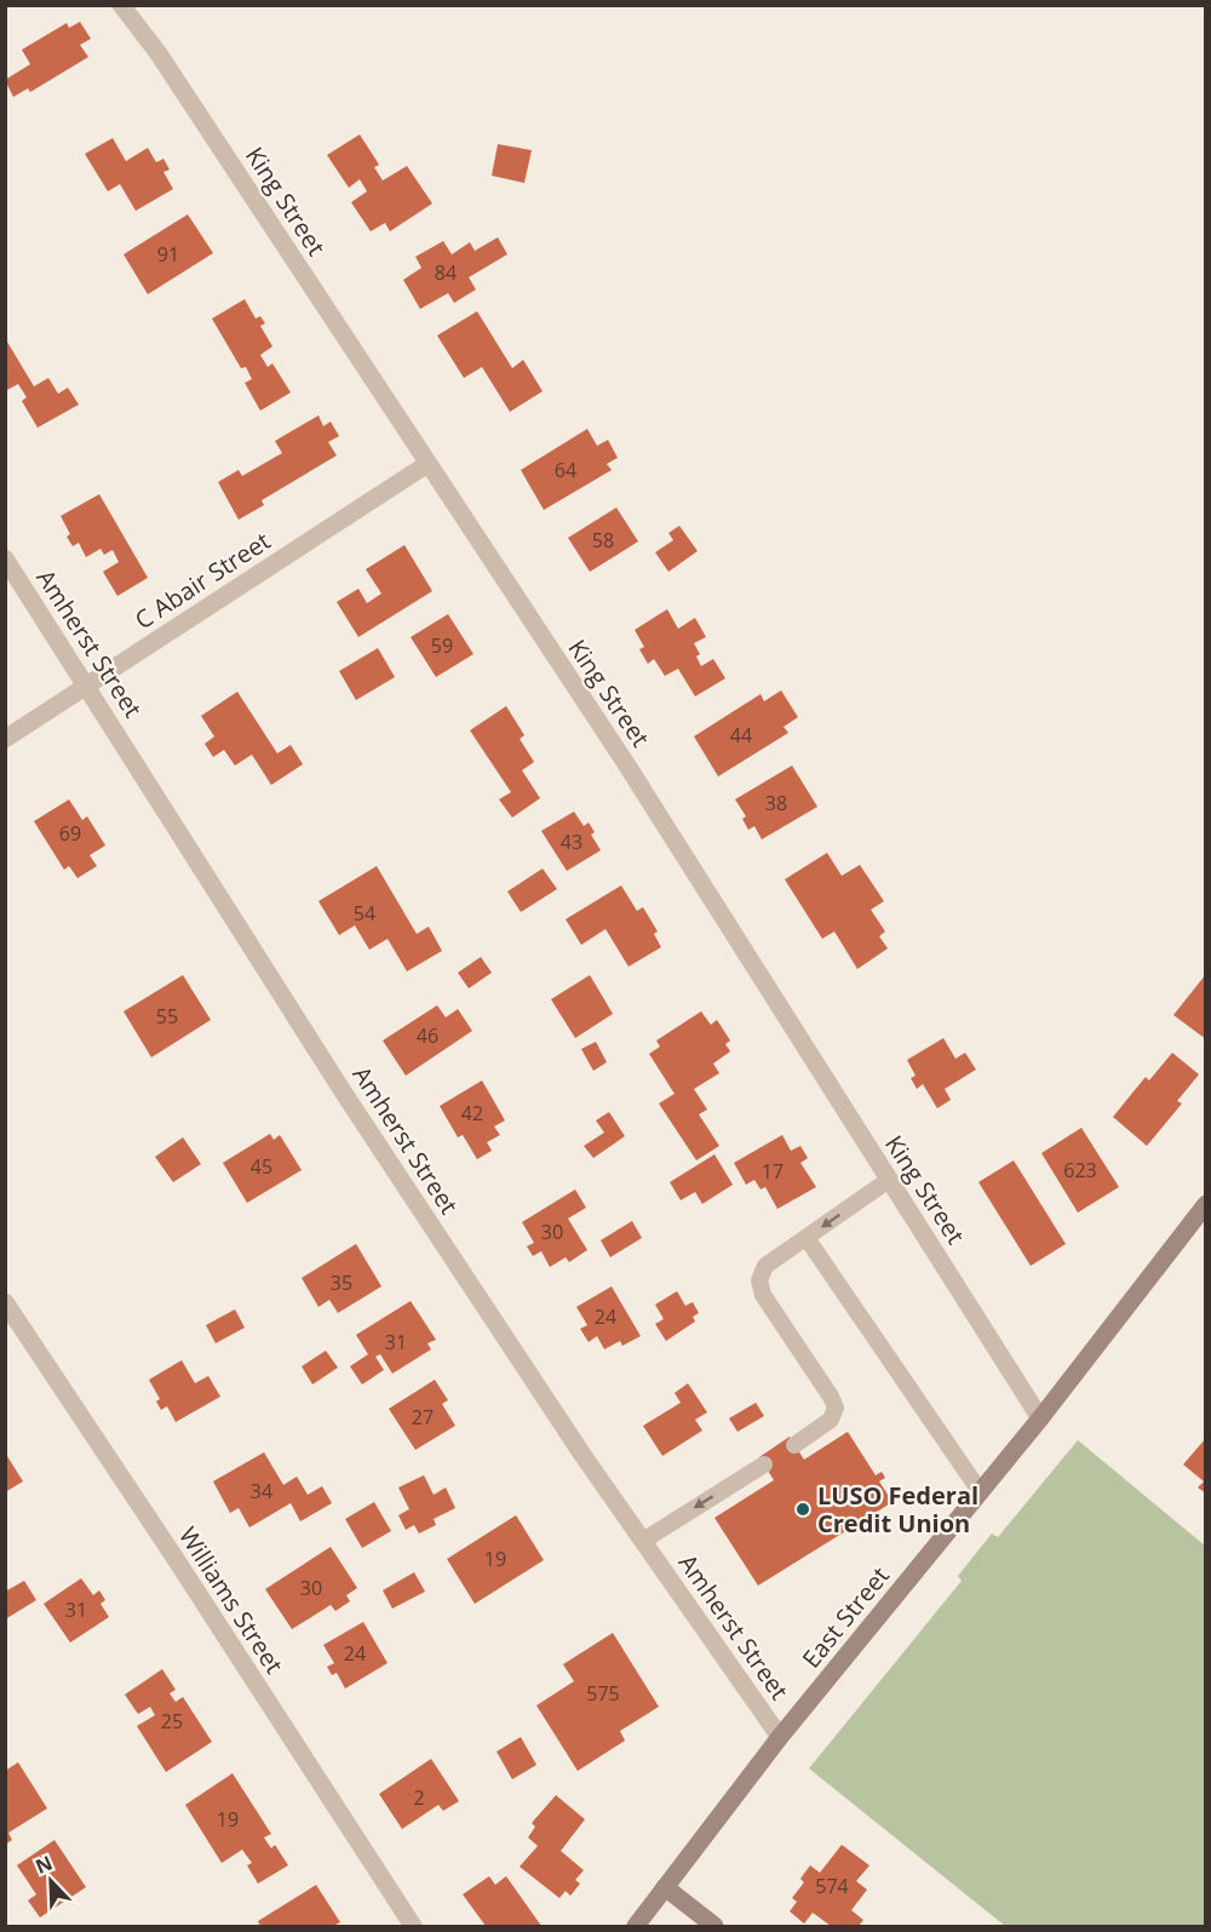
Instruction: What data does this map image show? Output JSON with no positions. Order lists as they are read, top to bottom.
{
  "streets": {
    "main road": ["East Street"],
    "street": [
      "King Street",
      "C Abair Street",
      "Amherst Street",
      "Williams Street"
    ]
  },
  "crossings": [
    ["King Street", "C Abair Street"],
    ["King Street", "East Street"],
    ["C Abair Street", "Amherst Street"],
    ["Amherst Street", "East Street"]
  ],
  "places": ["LUSO Federal Credit Union"],
  "house_numbers": [
    "91",
    "84",
    "64",
    "58",
    "59",
    "44",
    "38",
    "69",
    "43",
    "54",
    "55",
    "46",
    "42",
    "45",
    "623",
    "17",
    "30",
    "35",
    "24",
    "31",
    "27",
    "34",
    "19",
    "30",
    "31",
    "24",
    "575",
    "25",
    "2",
    "19",
    "574"
  ],
  "north": "top left"
}
